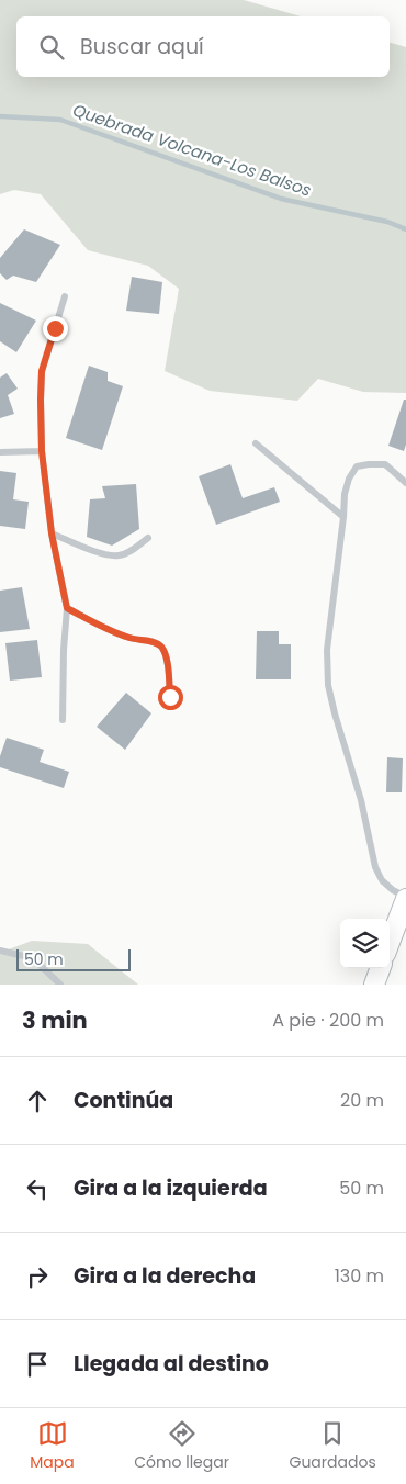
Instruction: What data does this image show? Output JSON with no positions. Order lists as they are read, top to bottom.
{
  "water": ["Quebrada Volcana-Los Balsos"],
  "scale_bar": "50 m",
  "page": {
    "search": "Buscar aquí",
    "scale": "50 m",
    "heading": ["3 min", "A pie · 200 m"],
    "list": [
      ["Continúa", "20 m"],
      ["Gira a la izquierda", "50 m"],
      ["Gira a la derecha", "130 m"],
      "Llegada al destino"
    ],
    "nav": ["Mapa", "Cómo llegar", "Guardados"]
  }
}
